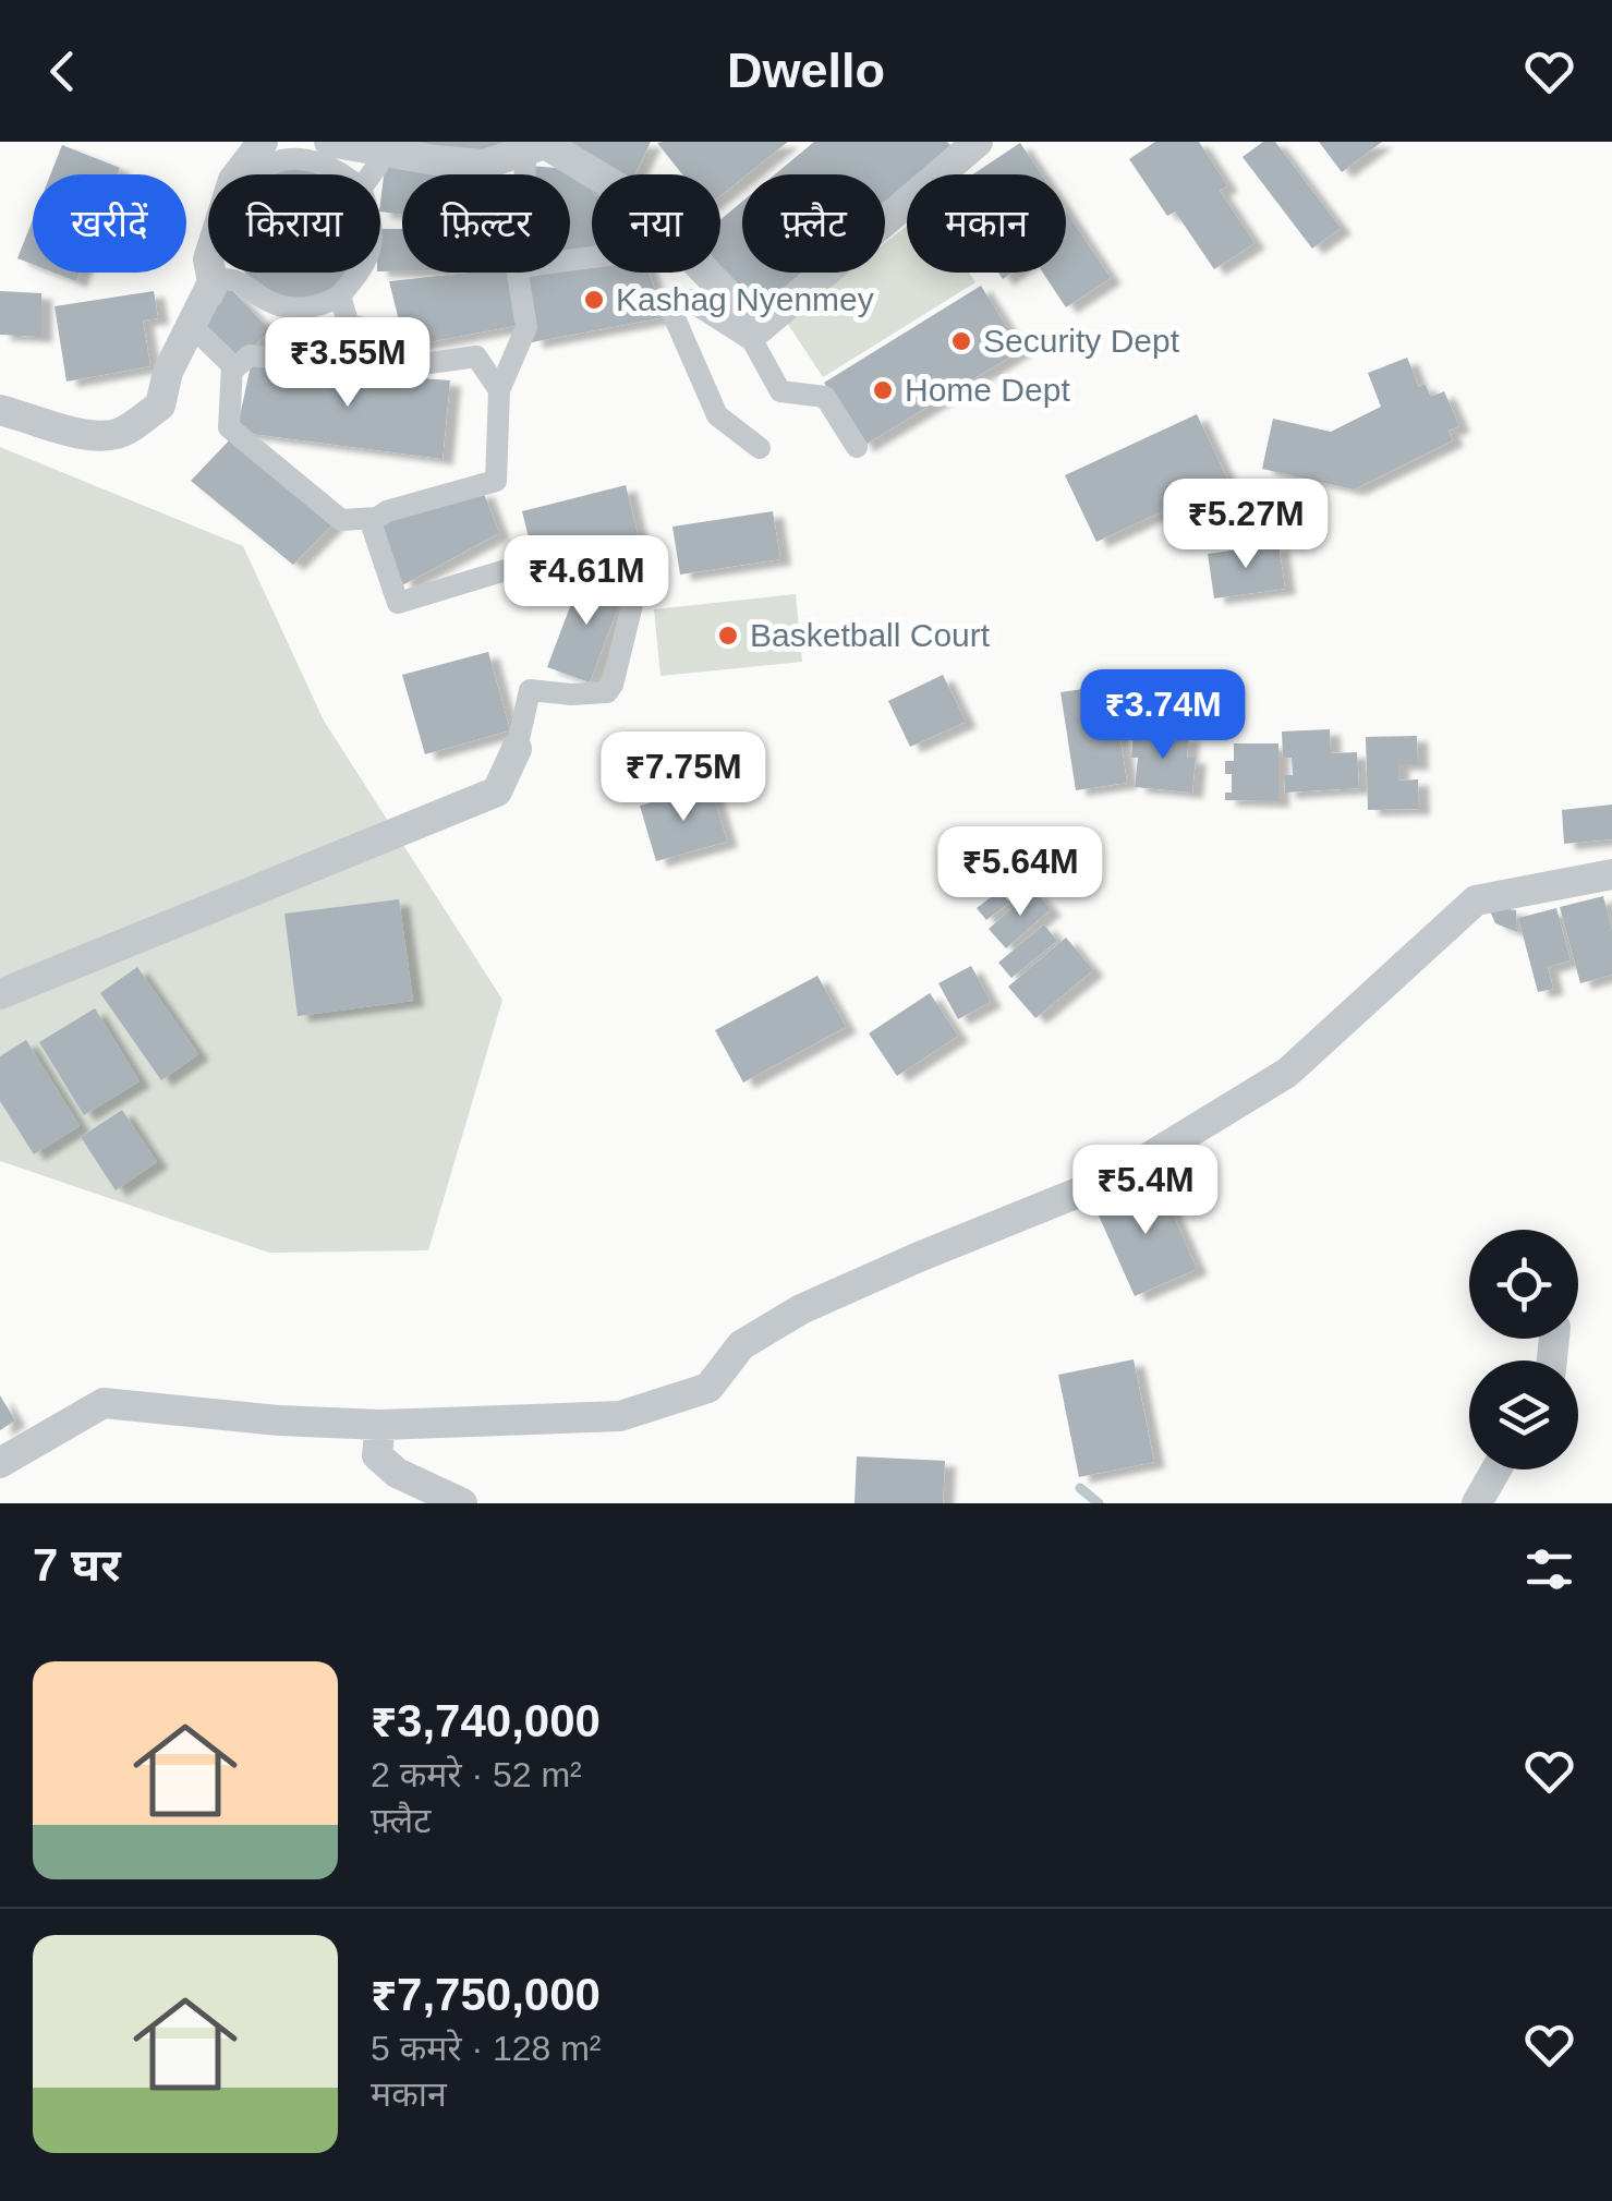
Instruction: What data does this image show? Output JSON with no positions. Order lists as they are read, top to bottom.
{
  "places": [
    "Kashag Nyenmey",
    "Security Dept",
    "Home Dept",
    "Basketball Court"
  ],
  "page": {
    "header": "Dwello",
    "chip": [
      "खरीदें",
      "किराया",
      "फ़िल्टर",
      "नया",
      "फ़्लैट",
      "मकान"
    ],
    "price": [
      "₹3.55M",
      "₹5.27M",
      "₹4.61M",
      "₹3.74M",
      "₹7.75M",
      "₹5.64M",
      "₹5.4M"
    ],
    "heading": "7 घर",
    "list": [
      {
        "name": "₹3,740,000",
        "note": "2 कमरे · 52 m² · फ़्लैट"
      },
      {
        "name": "₹7,750,000",
        "note": "5 कमरे · 128 m² · मकान"
      }
    ]
  }
}
